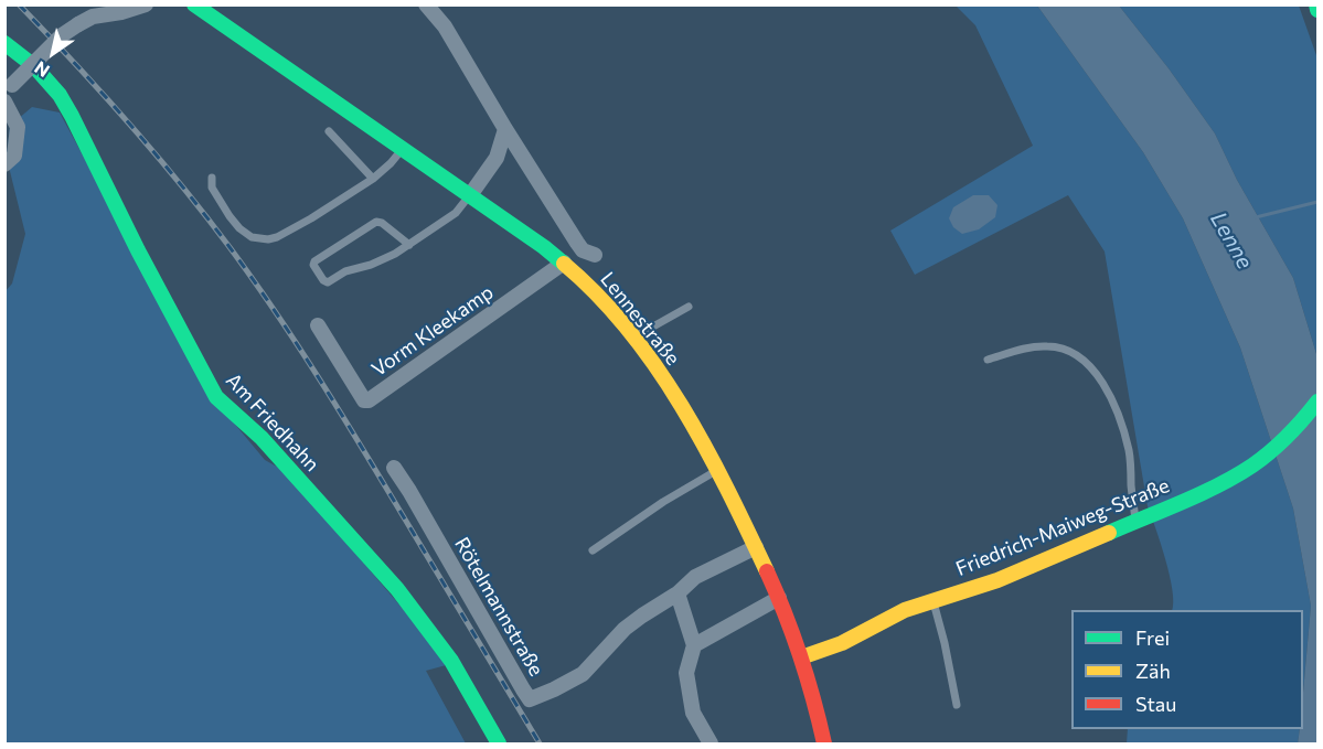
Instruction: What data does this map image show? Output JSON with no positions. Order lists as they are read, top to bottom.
{
  "streets": {
    "street": [
      "Lennestraße",
      "Vorm Kleekamp",
      "Am Friedhahn",
      "Friedrich-Maiweg-Straße",
      "Rötelmannstraße"
    ]
  },
  "crossings": [
    ["Lennestraße", "Vorm Kleekamp"],
    ["Lennestraße", "Friedrich-Maiweg-Straße"],
    ["Lennestraße", "Rötelmannstraße"]
  ],
  "water": ["Lenne"],
  "legend": ["Frei", "Zäh", "Stau"],
  "north": "bottom left"
}
